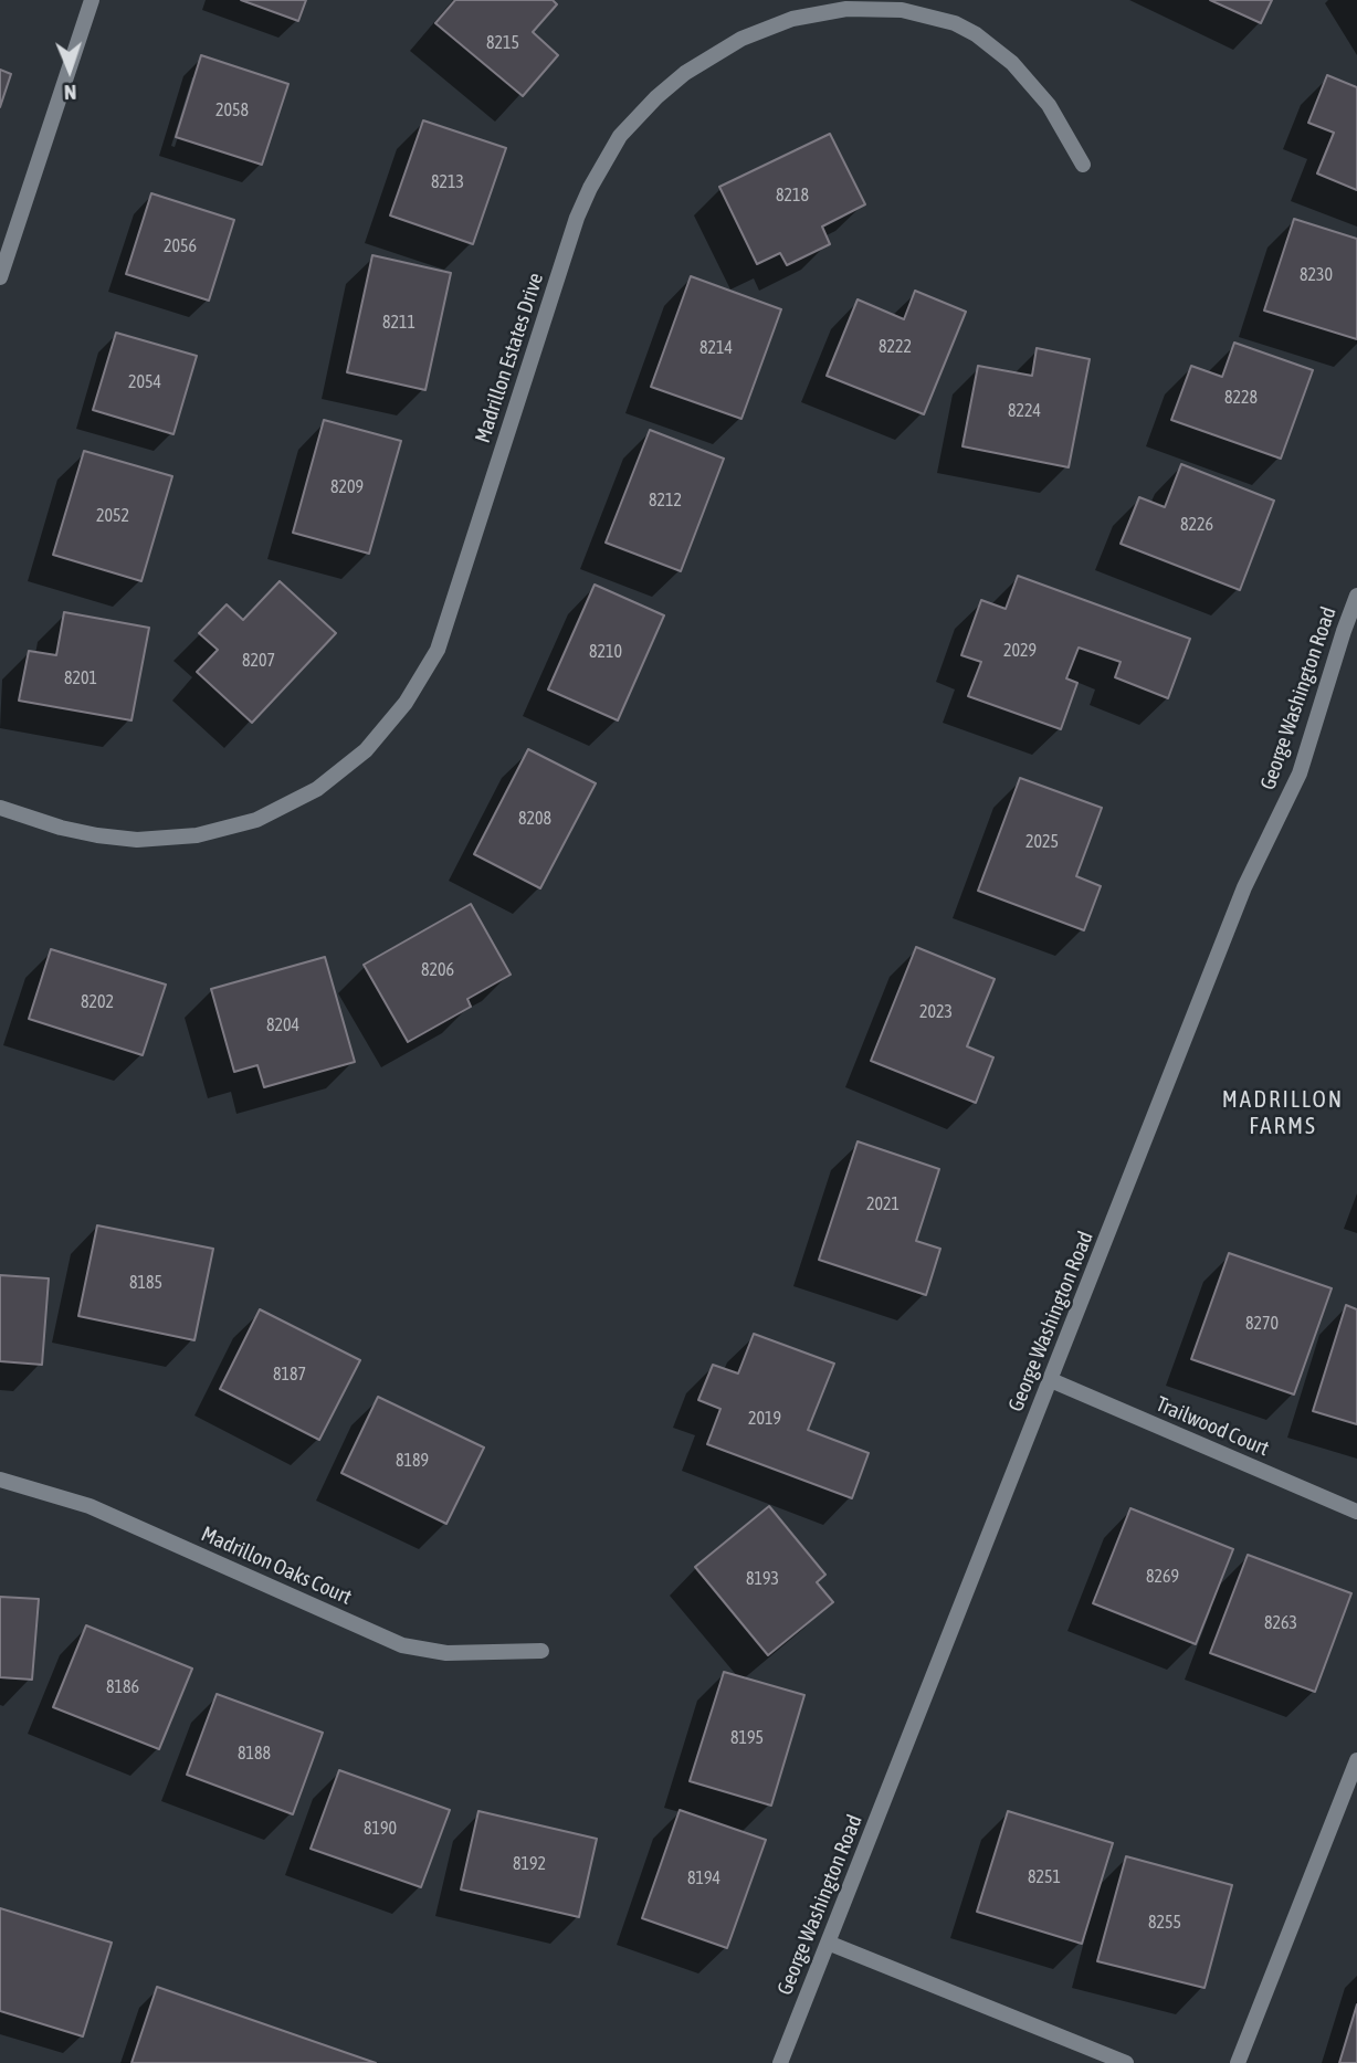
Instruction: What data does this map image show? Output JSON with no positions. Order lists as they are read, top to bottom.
{
  "streets": {
    "street": [
      "Madrillon Estates Drive",
      "George Washington Road",
      "Trailwood Court",
      "Madrillon Oaks Court"
    ]
  },
  "crossings": [
    ["George Washington Road", "Trailwood Court"]
  ],
  "districts": ["MADRILLON FARMS"],
  "house_numbers": [
    "8215",
    "2058",
    "8213",
    "8218",
    "2056",
    "8230",
    "8211",
    "8222",
    "8214",
    "2054",
    "8228",
    "8224",
    "8209",
    "8212",
    "2052",
    "8226",
    "2029",
    "8210",
    "8207",
    "8201",
    "8208",
    "2025",
    "8206",
    "8202",
    "2023",
    "8204",
    "2021",
    "8185",
    "8270",
    "8187",
    "2019",
    "8189",
    "8269",
    "8193",
    "8263",
    "8186",
    "8195",
    "8188",
    "8190",
    "8192",
    "8251",
    "8194",
    "8255"
  ],
  "north": "bottom"
}
